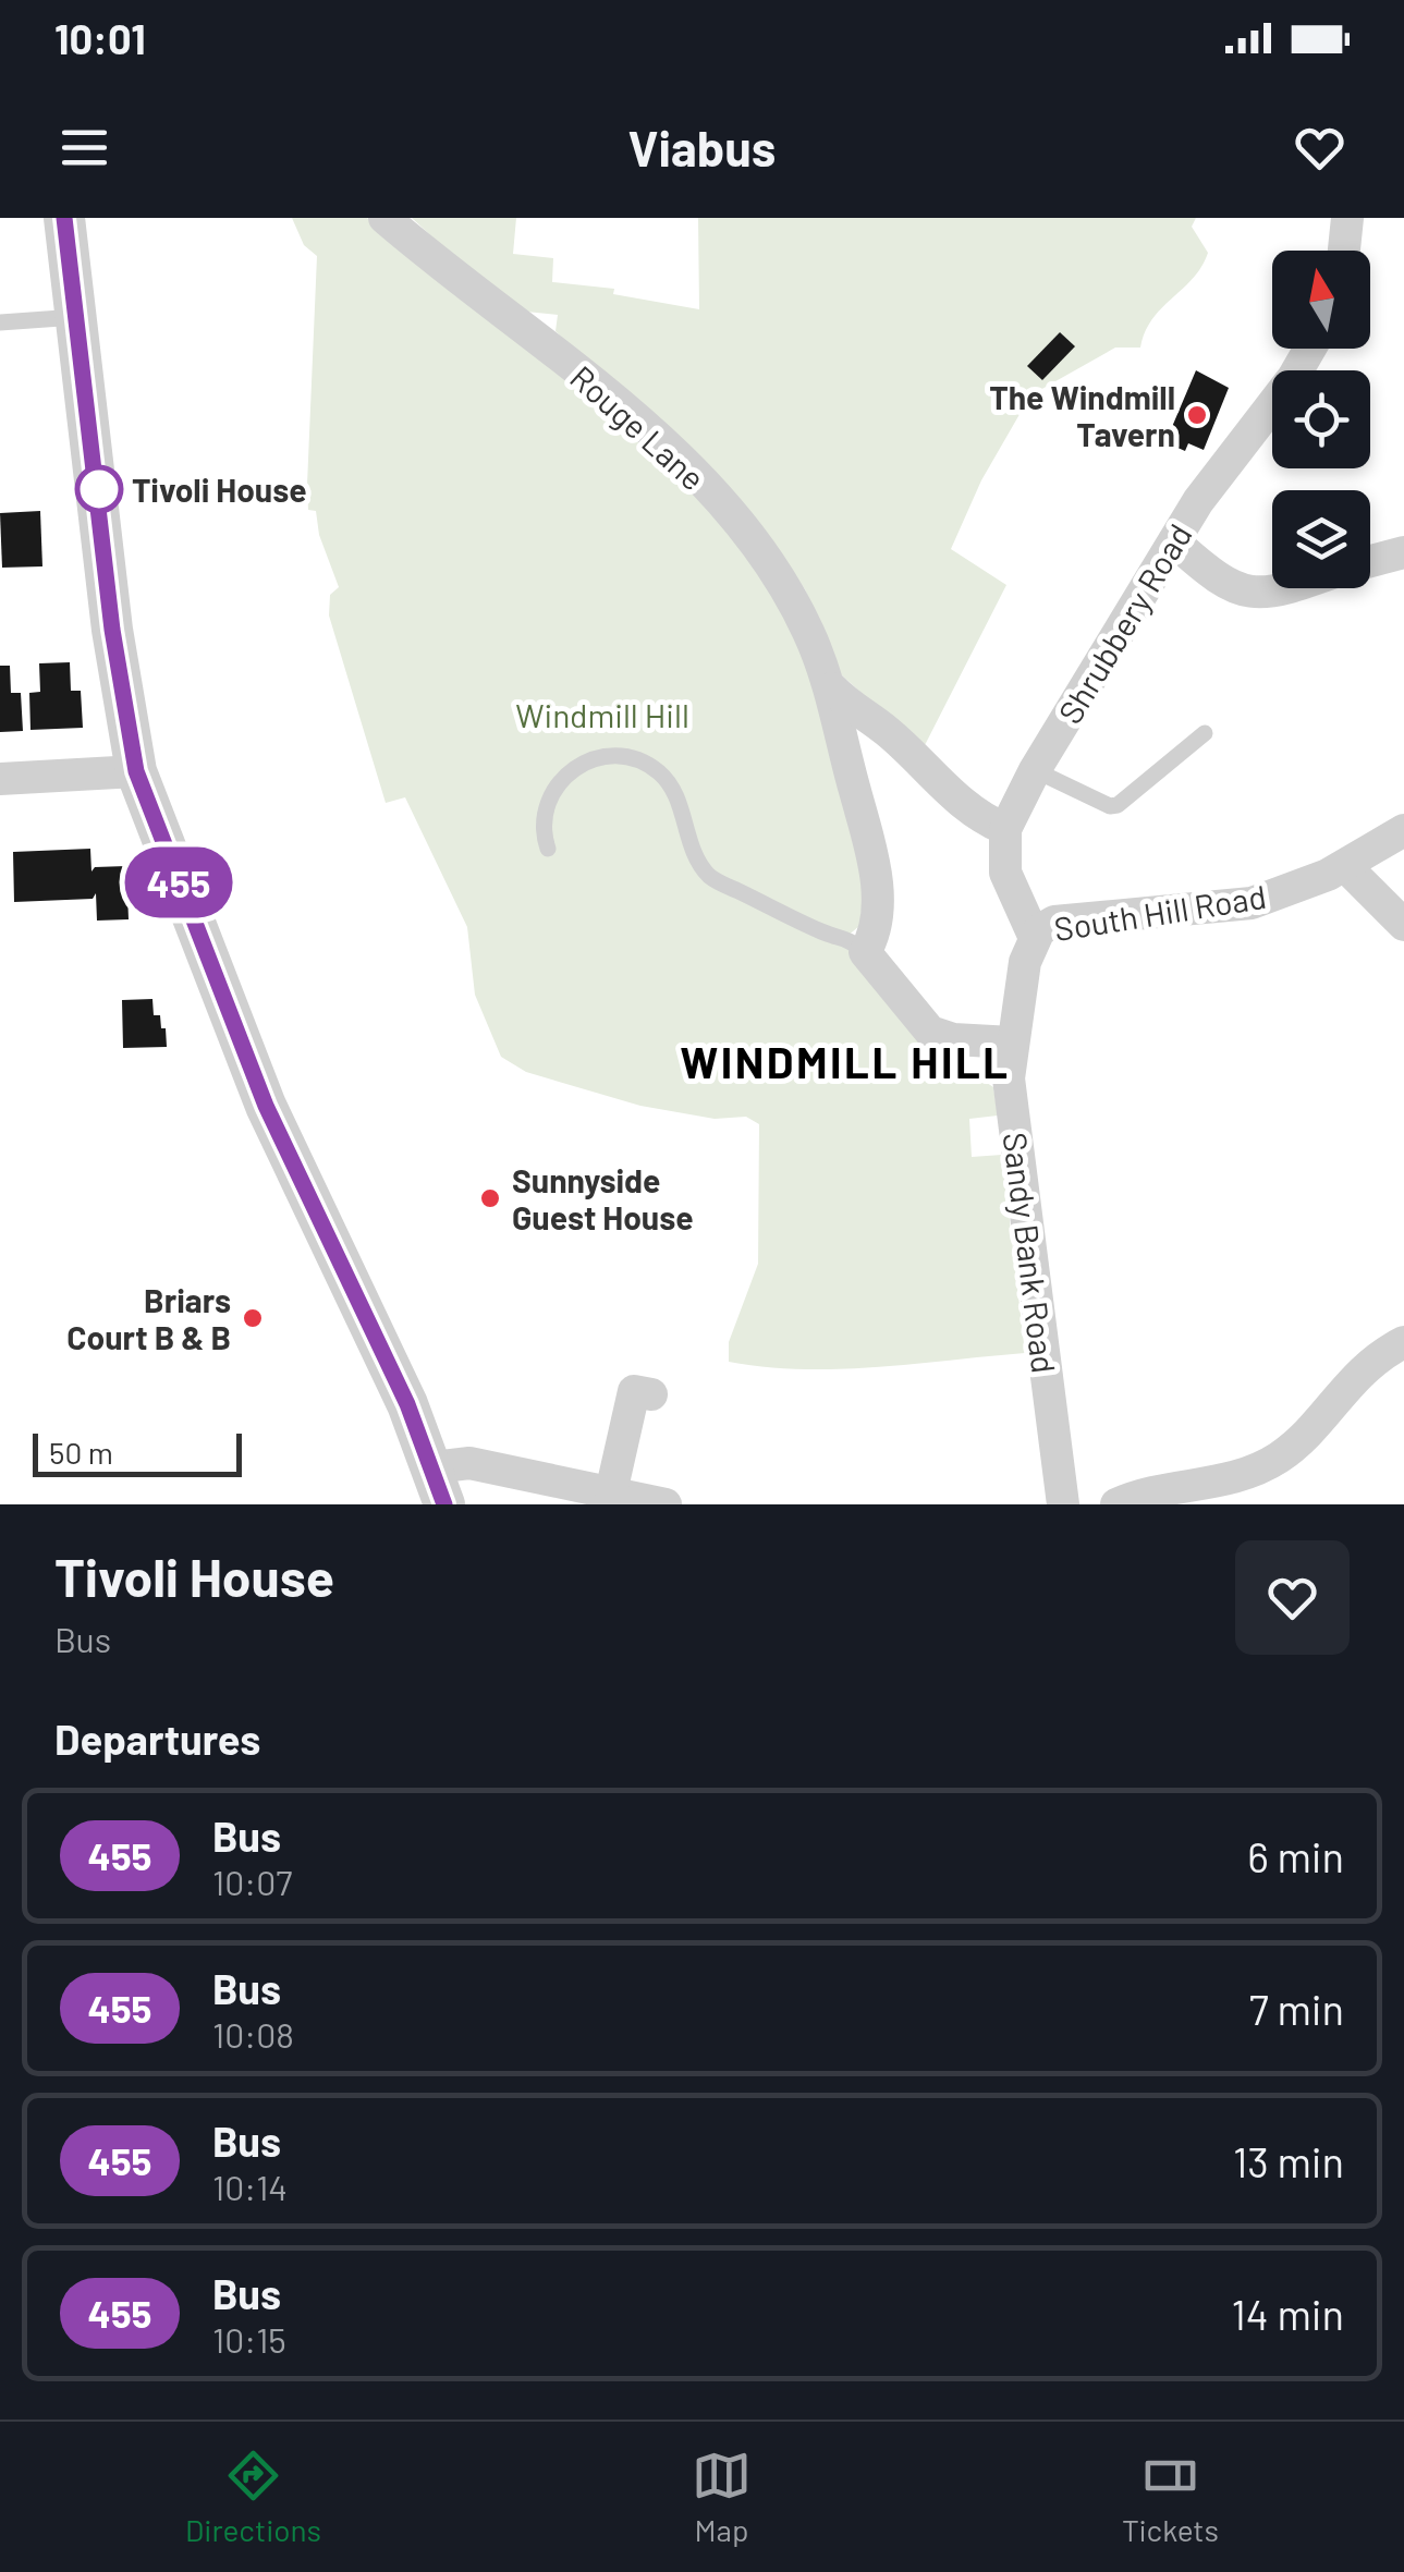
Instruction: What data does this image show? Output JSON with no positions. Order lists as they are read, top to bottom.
{
  "streets": {
    "street": [
      "Rouge Lane",
      "Shrubbery Road",
      "South Hill Road",
      "Sandy Bank Road"
    ]
  },
  "crossings": [
    ["Rouge Lane", "Shrubbery Road"],
    ["South Hill Road", "Sandy Bank Road"]
  ],
  "districts": ["WINDMILL HILL"],
  "parks": ["Windmill Hill"],
  "places": [
    "The Windmill Tavern",
    "Tivoli House",
    "Sunnyside Guest House",
    "Briars Court B & B"
  ],
  "lines": ["bus line 455"],
  "scale_bar": "50 m",
  "north": "top",
  "page": {
    "status": "10:01",
    "header": "Viabus",
    "on_map": "455",
    "scale": "50 m",
    "heading": [
      ["Tivoli House", "Bus"],
      "Departures"
    ],
    "list": [
      {
        "mark": "455",
        "name": "Bus",
        "note": "10:07",
        "value": "6 min"
      },
      {
        "mark": "455",
        "name": "Bus",
        "note": "10:08",
        "value": "7 min"
      },
      {
        "mark": "455",
        "name": "Bus",
        "note": "10:14",
        "value": "13 min"
      },
      {
        "mark": "455",
        "name": "Bus",
        "note": "10:15",
        "value": "14 min"
      }
    ],
    "tabs": ["Directions", "Map", "Tickets"]
  }
}
